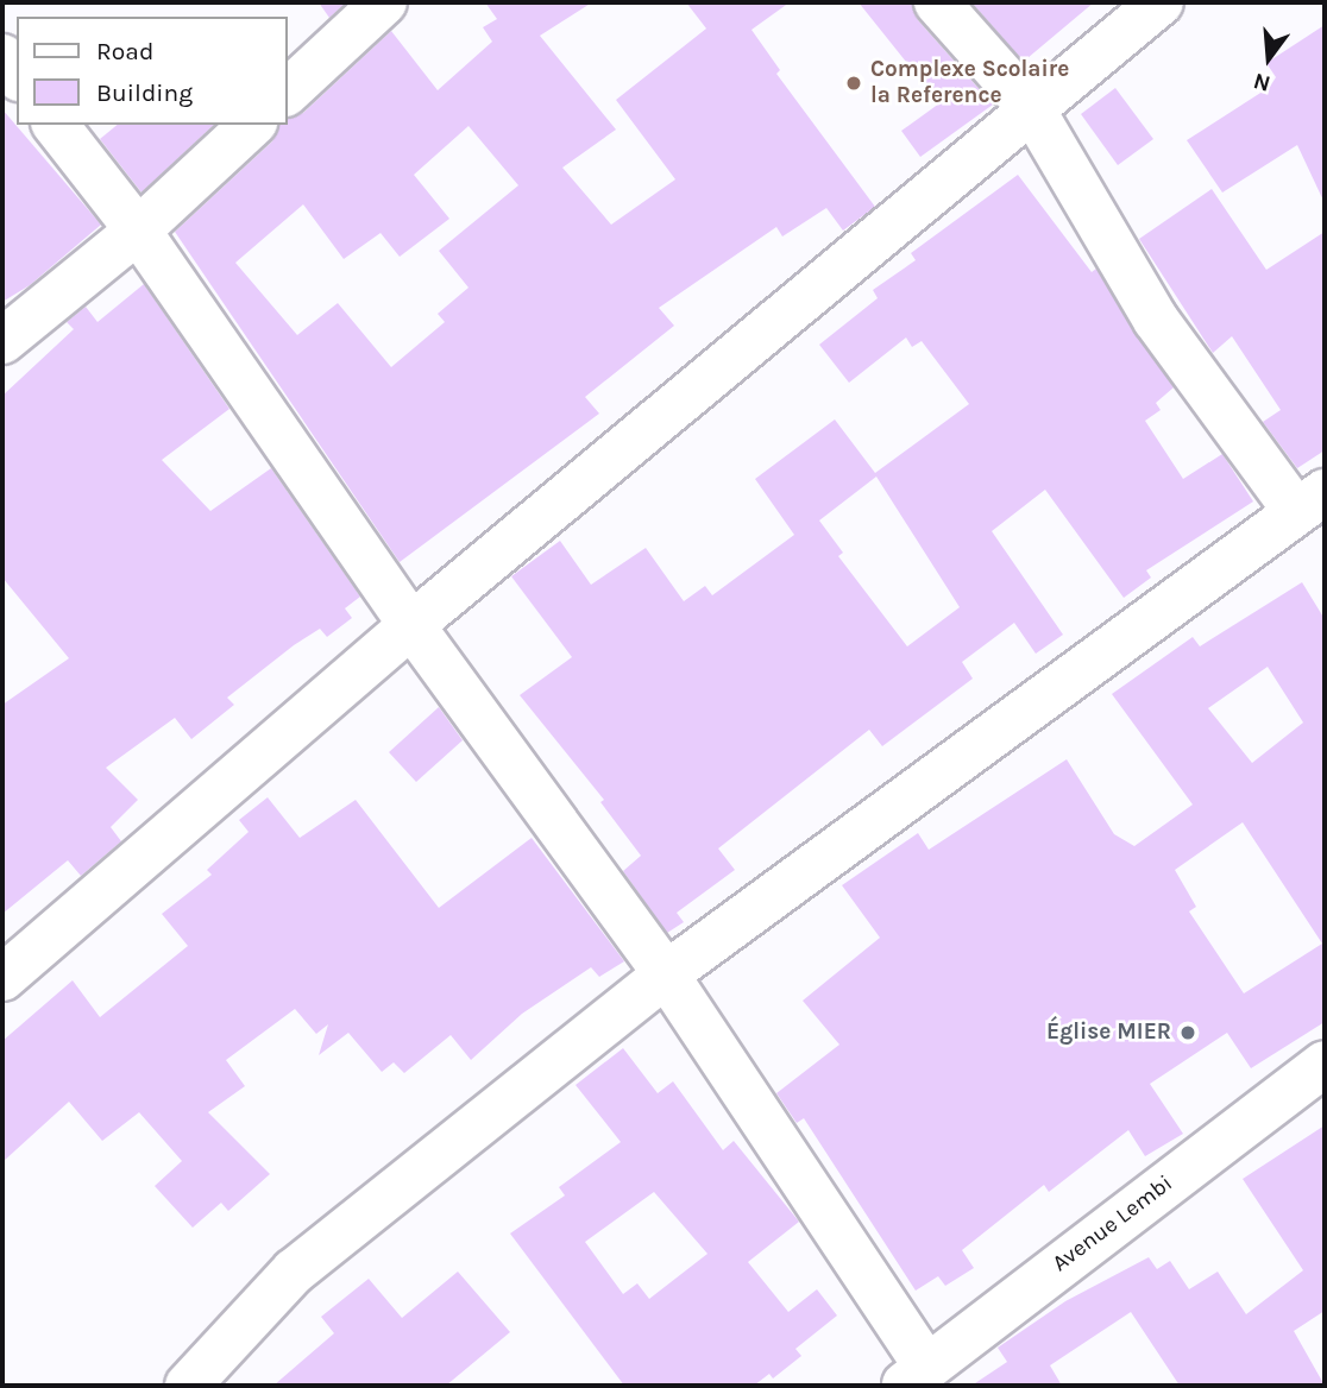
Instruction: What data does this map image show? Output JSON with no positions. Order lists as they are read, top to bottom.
{
  "streets": {
    "street": ["Avenue Lembi"]
  },
  "places": ["Complexe Scolaire la Reference", "Église MIER"],
  "legend": ["Road", "Building"],
  "north": "bottom"
}
